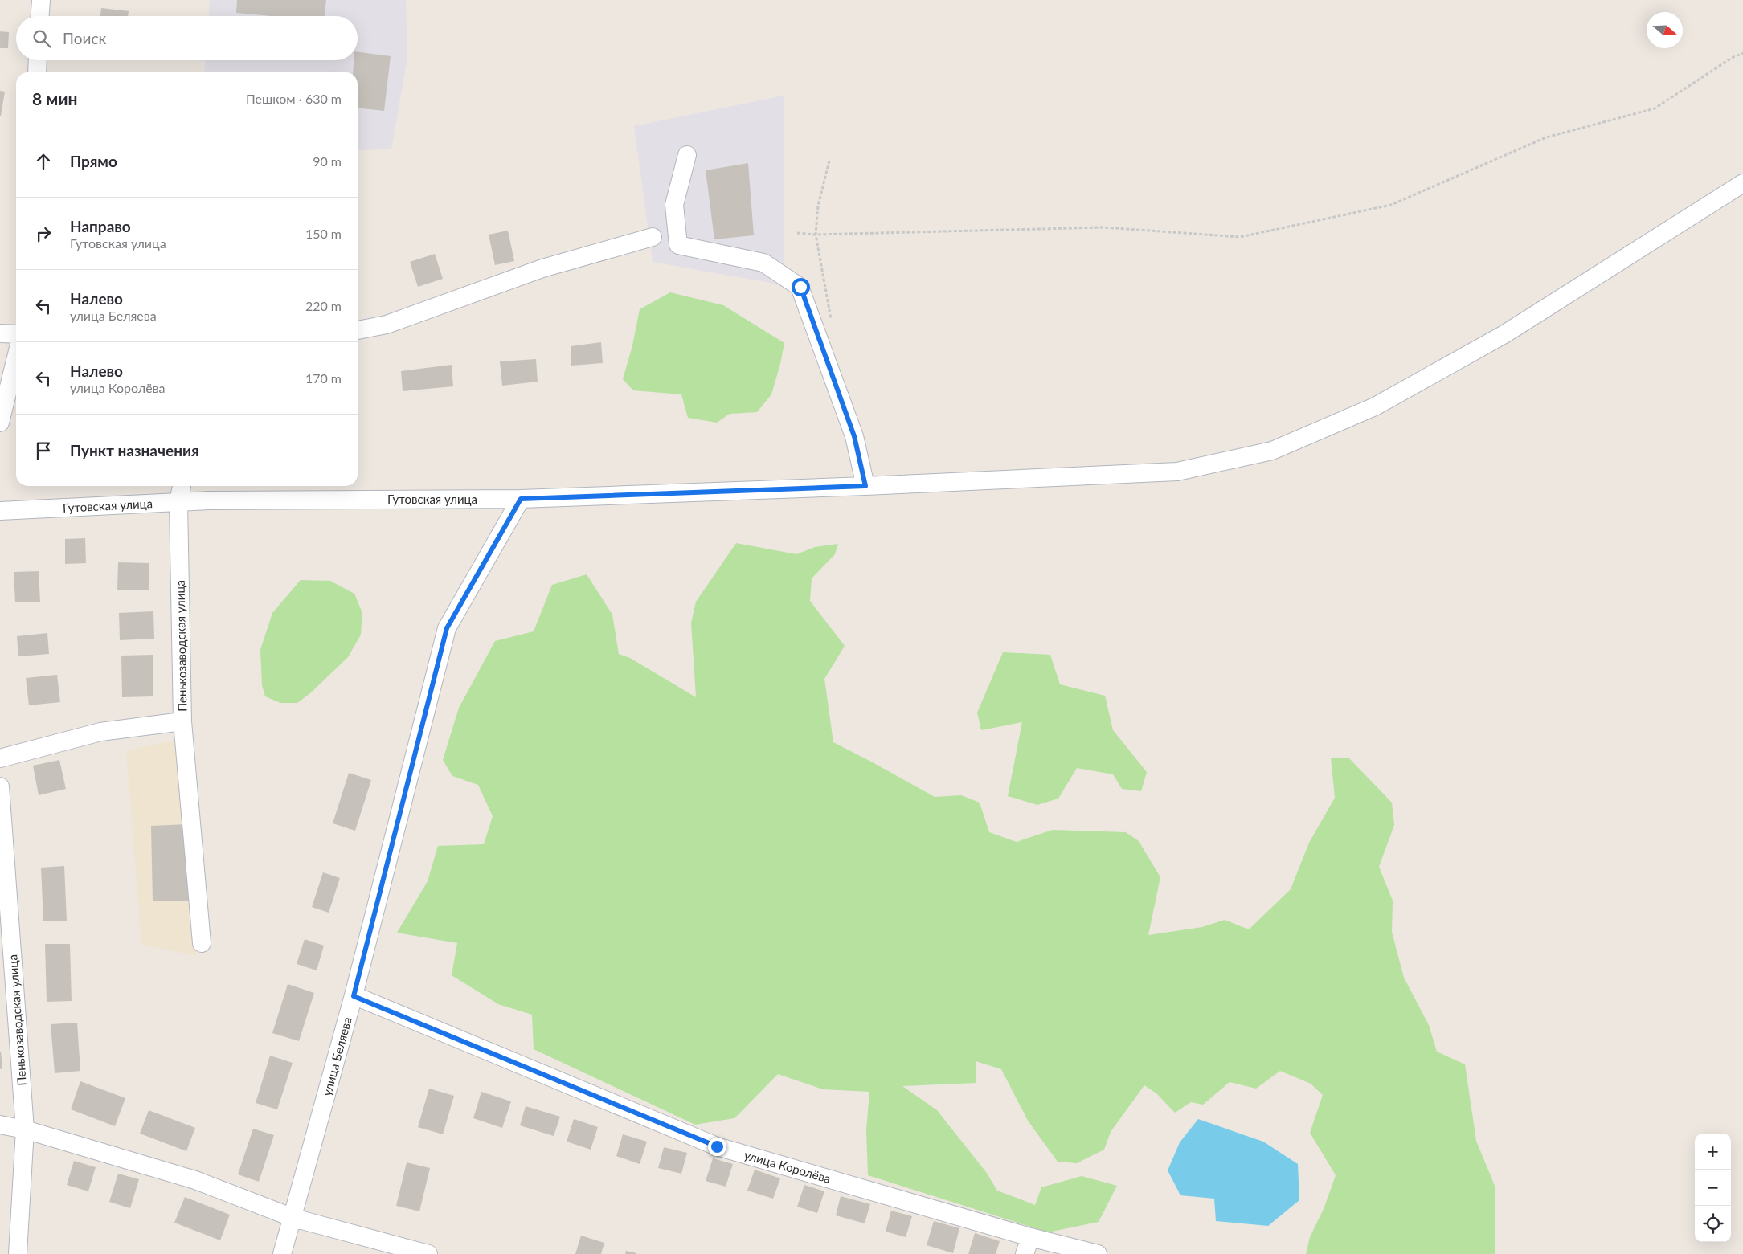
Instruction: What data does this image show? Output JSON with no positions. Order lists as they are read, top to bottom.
{
  "streets": {
    "street": [
      "Гутовская улица",
      "Пенькозаводская улица",
      "улица Беляева",
      "улица Королёва"
    ]
  },
  "crossings": [
    ["Гутовская улица", "Пенькозаводская улица"],
    ["Гутовская улица", "улица Беляева"],
    ["улица Беляева", "улица Королёва"]
  ],
  "north": "right",
  "page": {
    "search": "Поиск",
    "heading": ["8 мин", "Пешком · 630 m"],
    "list": [
      ["Прямо", "90 m"],
      ["Направо", "Гутовская улица", "150 m"],
      ["Налево", "улица Беляева", "220 m"],
      ["Налево", "улица Королёва", "170 m"],
      "Пункт назначения"
    ],
    "map_buttons": ["+", "−"]
  }
}
